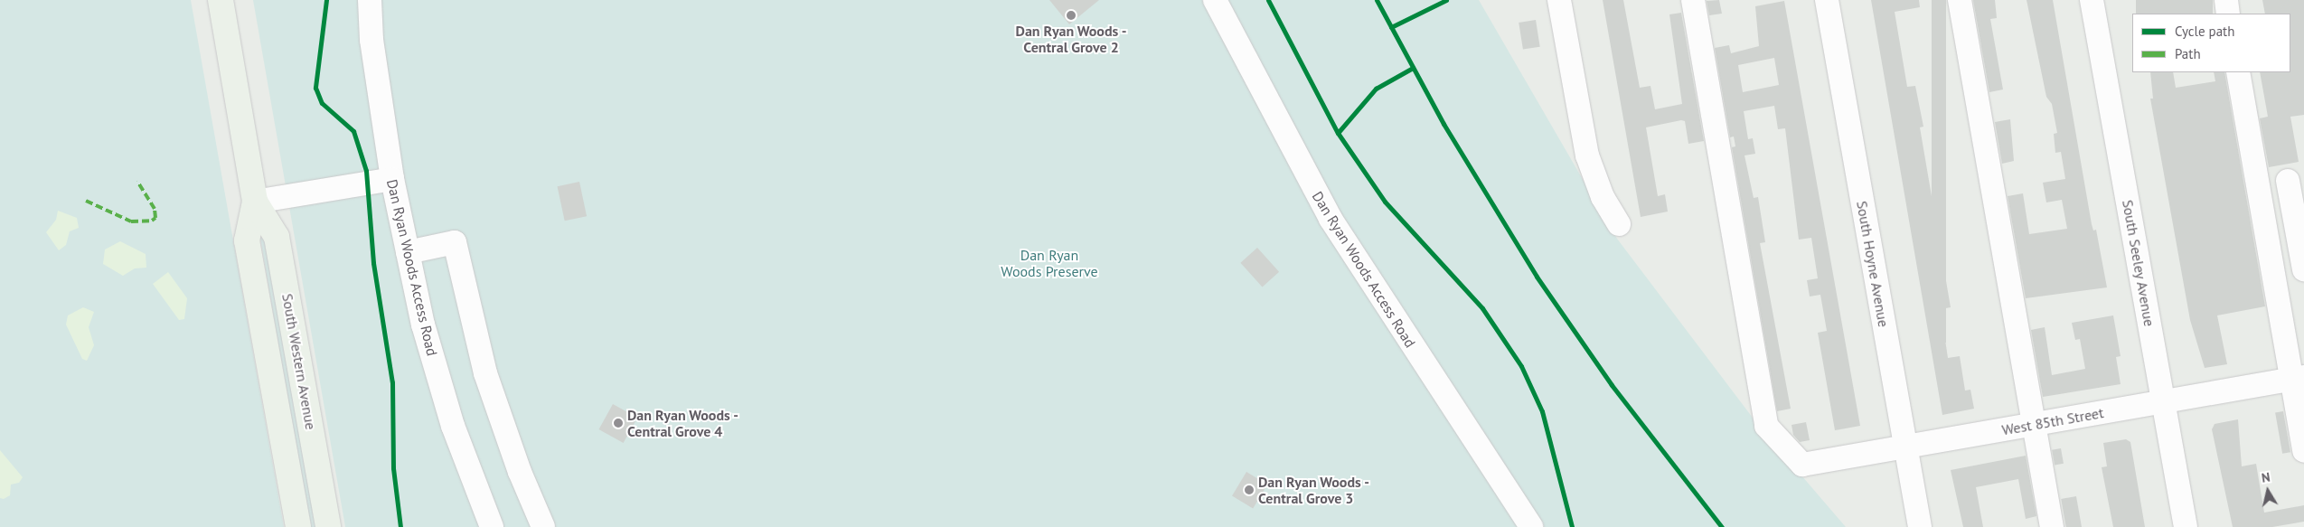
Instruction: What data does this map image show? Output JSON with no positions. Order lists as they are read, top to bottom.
{
  "streets": {
    "main road": ["South Western Avenue"],
    "street": [
      "South Seeley Avenue",
      "South Hoyne Avenue",
      "Dan Ryan Woods Access Road",
      "West 85th Street"
    ]
  },
  "crossings": [
    ["South Seeley Avenue", "West 85th Street"],
    ["South Hoyne Avenue", "West 85th Street"]
  ],
  "parks": ["Dan Ryan Woods Preserve"],
  "places": ["Dan Ryan Woods - Central Grove 2", "Dan Ryan Woods - Central Grove 4", "Dan Ryan Woods - Central Grove 3"],
  "legend": ["Cycle path", "Path"],
  "north": "top"
}
